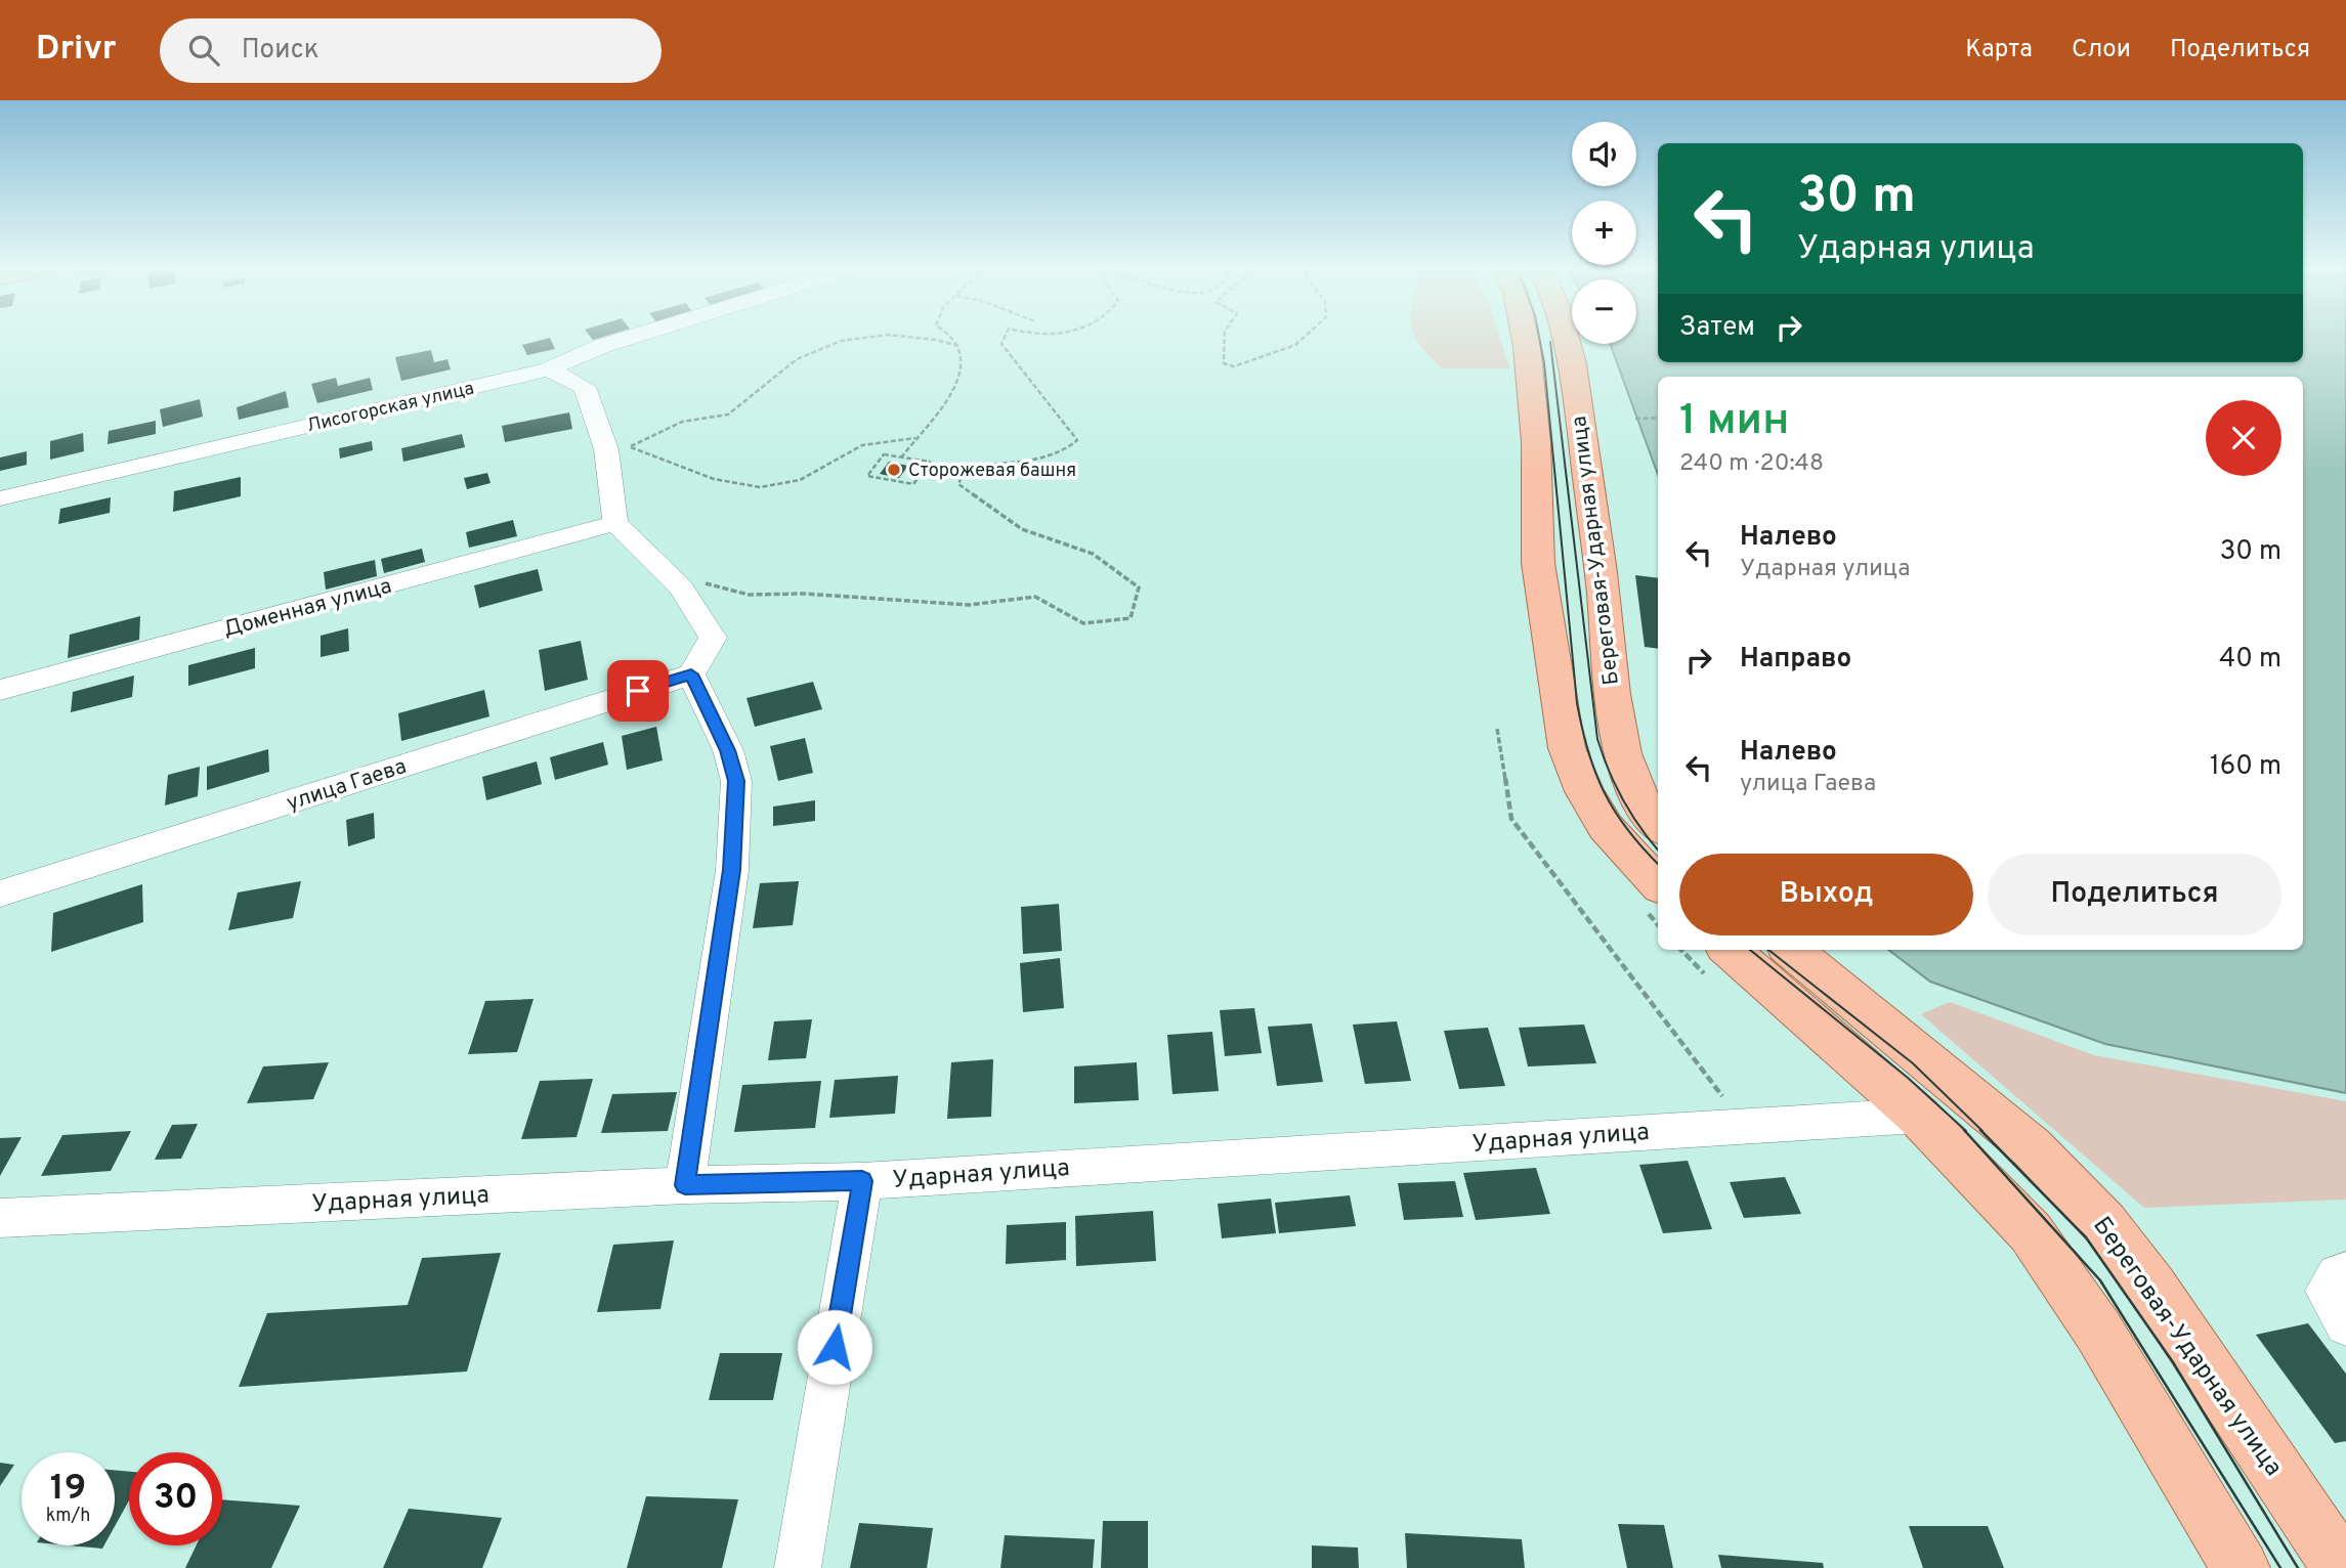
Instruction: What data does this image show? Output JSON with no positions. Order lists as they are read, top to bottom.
{
  "streets": {
    "main road": ["Береговая-Ударная улица"],
    "street": [
      "Лисогорская улица",
      "Доменная улица",
      "улица Гаева",
      "Ударная улица"
    ]
  },
  "places": ["Сторожевая башня"],
  "page": {
    "header": "Drivr",
    "search": "Поиск",
    "nav": ["Карта", "Слои", "Поделиться"],
    "map_buttons": ["+", "−"],
    "turn": ["30 m", "Ударная улица"],
    "then": "Затем",
    "heading": ["1 мин", "240 m · 20:48"],
    "list": [
      {
        "name": "Налево",
        "note": "Ударная улица",
        "value": "30 m"
      },
      {
        "name": "Направо",
        "value": "40 m"
      },
      {
        "name": "Налево",
        "note": "улица Гаева",
        "value": "160 m"
      }
    ],
    "buttons": ["Выход", "Поделиться"],
    "speed": "19 km/h",
    "limit": "30"
  }
}
